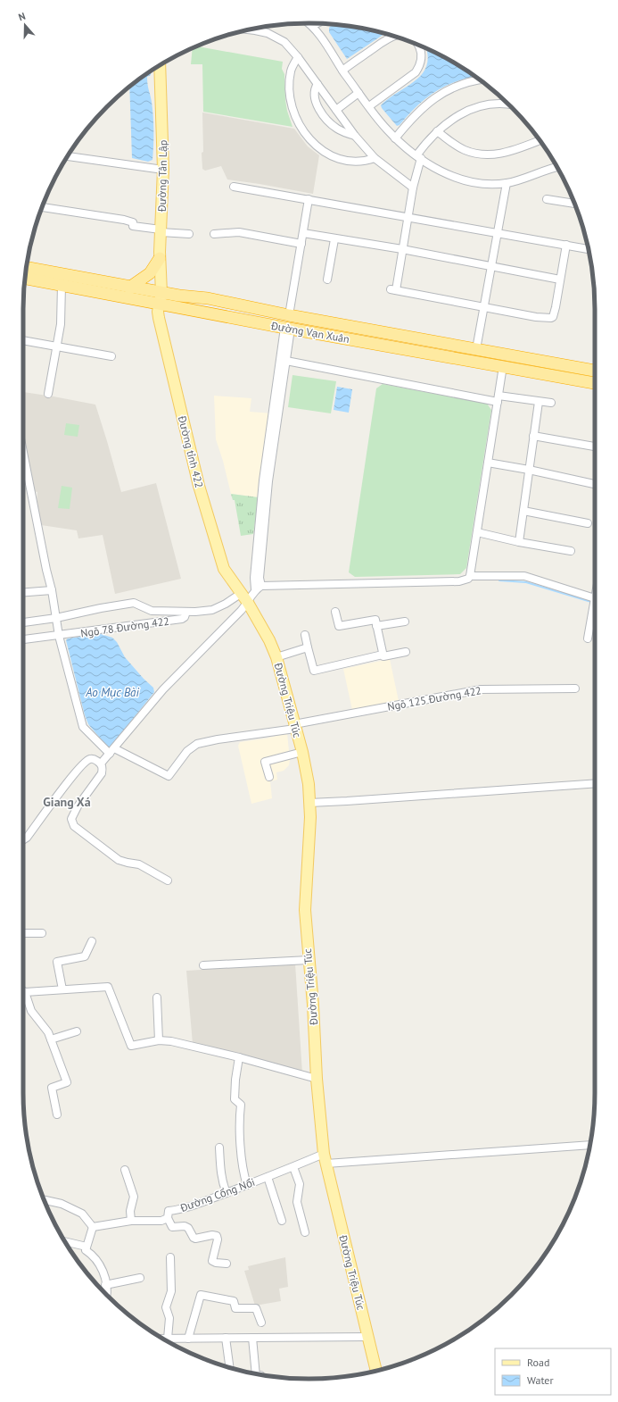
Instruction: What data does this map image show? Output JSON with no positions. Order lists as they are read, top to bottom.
{
  "streets": {
    "highway": ["Đường Vạn Xuân"],
    "main road": ["Đường Tân Lập", "Đường tỉnh 422", "Đường Triệu Túc"],
    "street": ["Ngõ 78 Đường 422", "Ngõ 125 Đường 422", "Đường Cổng Nổi"]
  },
  "crossings": [
    ["Đường Tân Lập", "Đường Vạn Xuân"],
    ["Đường Tân Lập", "Đường tỉnh 422"],
    ["Đường Vạn Xuân", "Đường tỉnh 422"],
    ["Đường tỉnh 422", "Đường Triệu Túc"],
    ["Ngõ 125 Đường 422", "Đường Triệu Túc"],
    ["Đường Triệu Túc", "Đường Cổng Nổi"]
  ],
  "districts": ["Giang Xá"],
  "water": ["Ao Mục Bài"],
  "legend": ["Road", "Water"],
  "north": "top"
}
